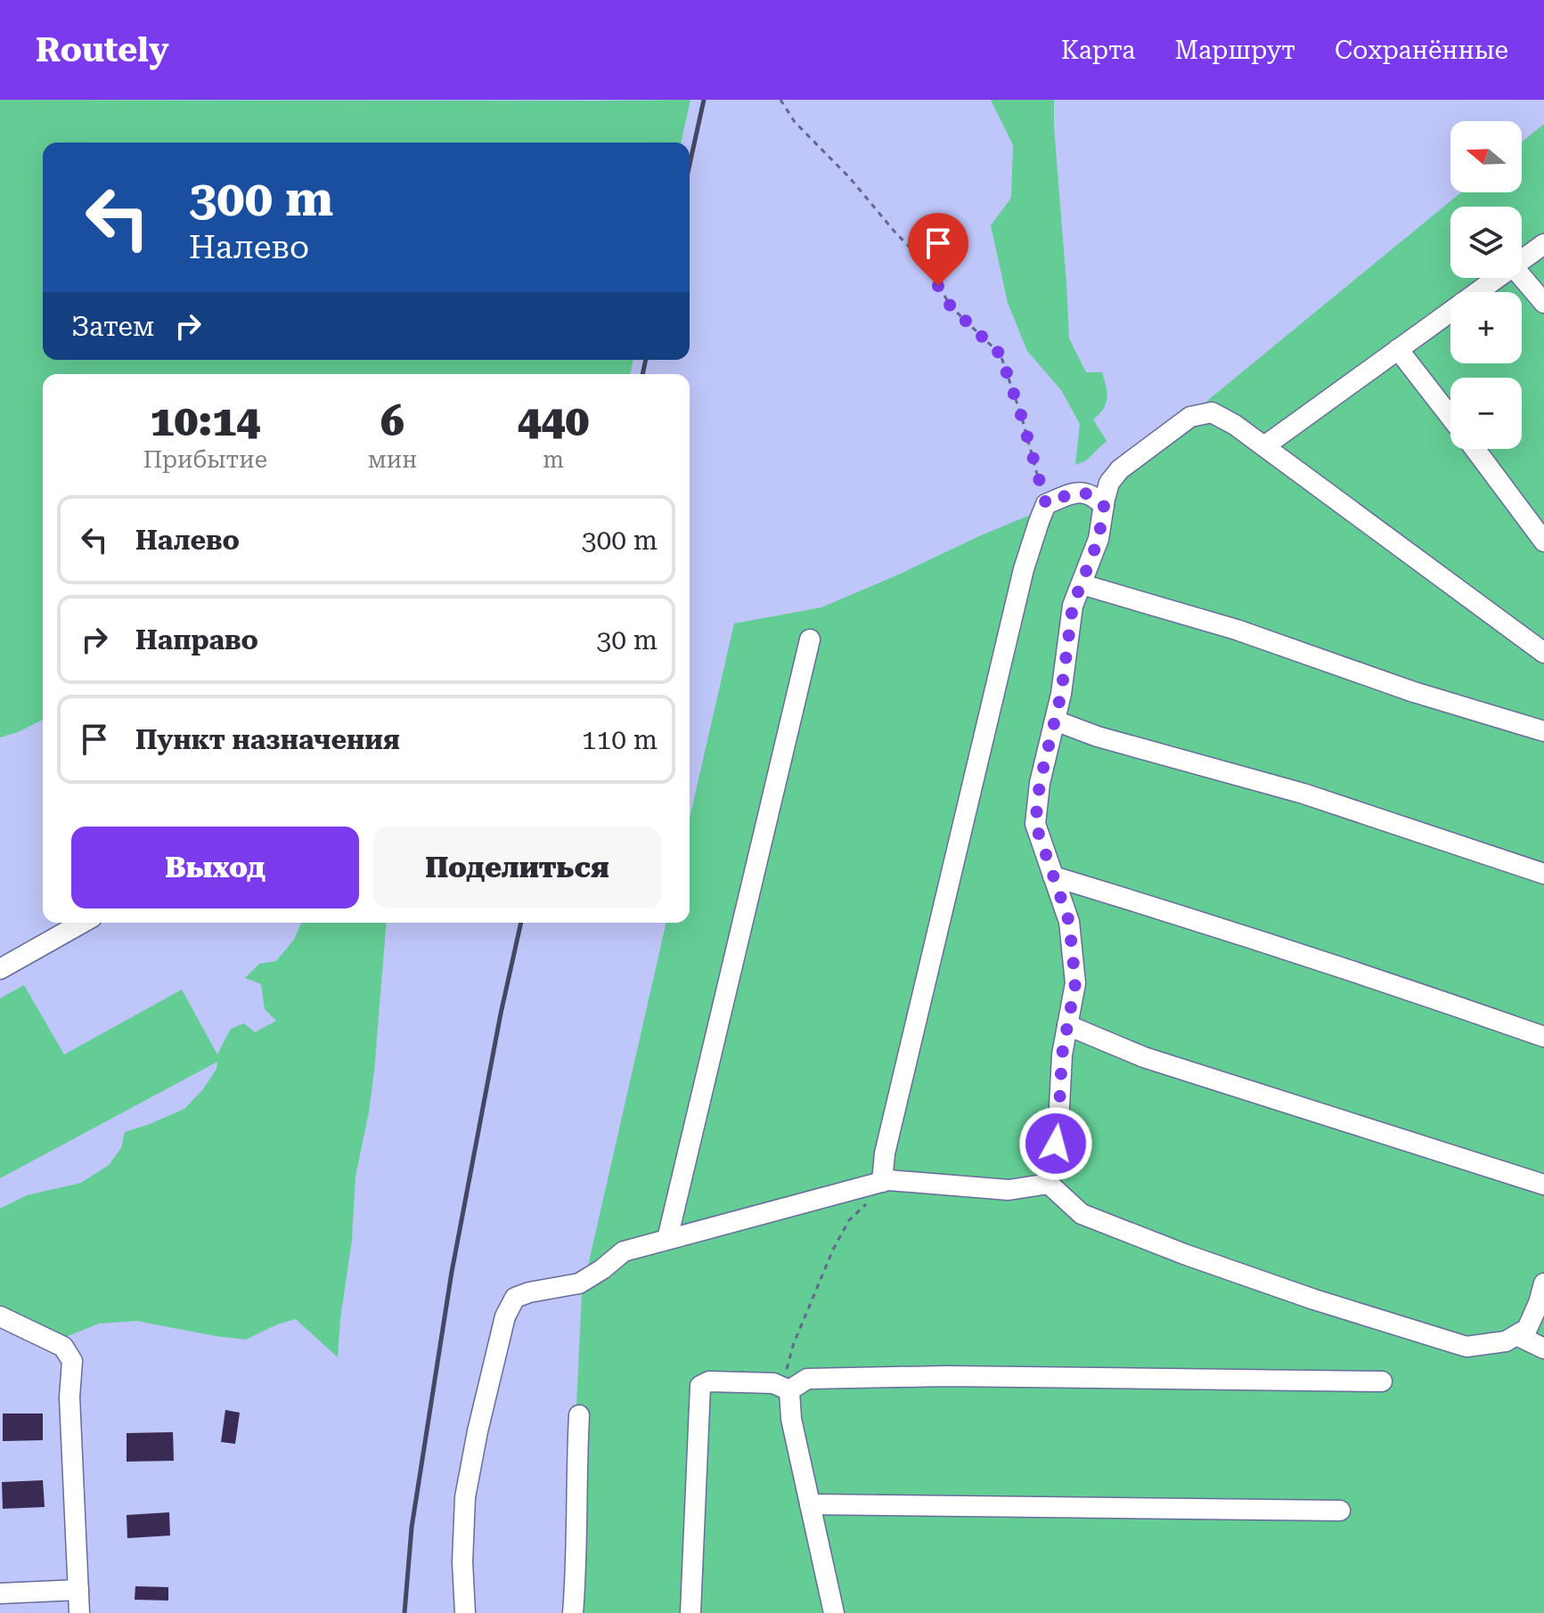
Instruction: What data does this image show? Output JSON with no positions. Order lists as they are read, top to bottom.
{
  "north": "left",
  "page": {
    "header": "Routely",
    "nav": ["Карта", "Маршрут", "Сохранённые"],
    "map_buttons": ["+", "−"],
    "turn": ["300 m", "Налево"],
    "then": "Затем",
    "eta": [
      "10:14",
      "Прибытие",
      "6",
      "мин",
      "440",
      "m"
    ],
    "list": [
      {
        "name": "Налево",
        "value": "300 m"
      },
      {
        "name": "Направо",
        "value": "30 m"
      },
      {
        "name": "Пункт назначения",
        "value": "110 m"
      }
    ],
    "buttons": ["Выход", "Поделиться"]
  }
}
